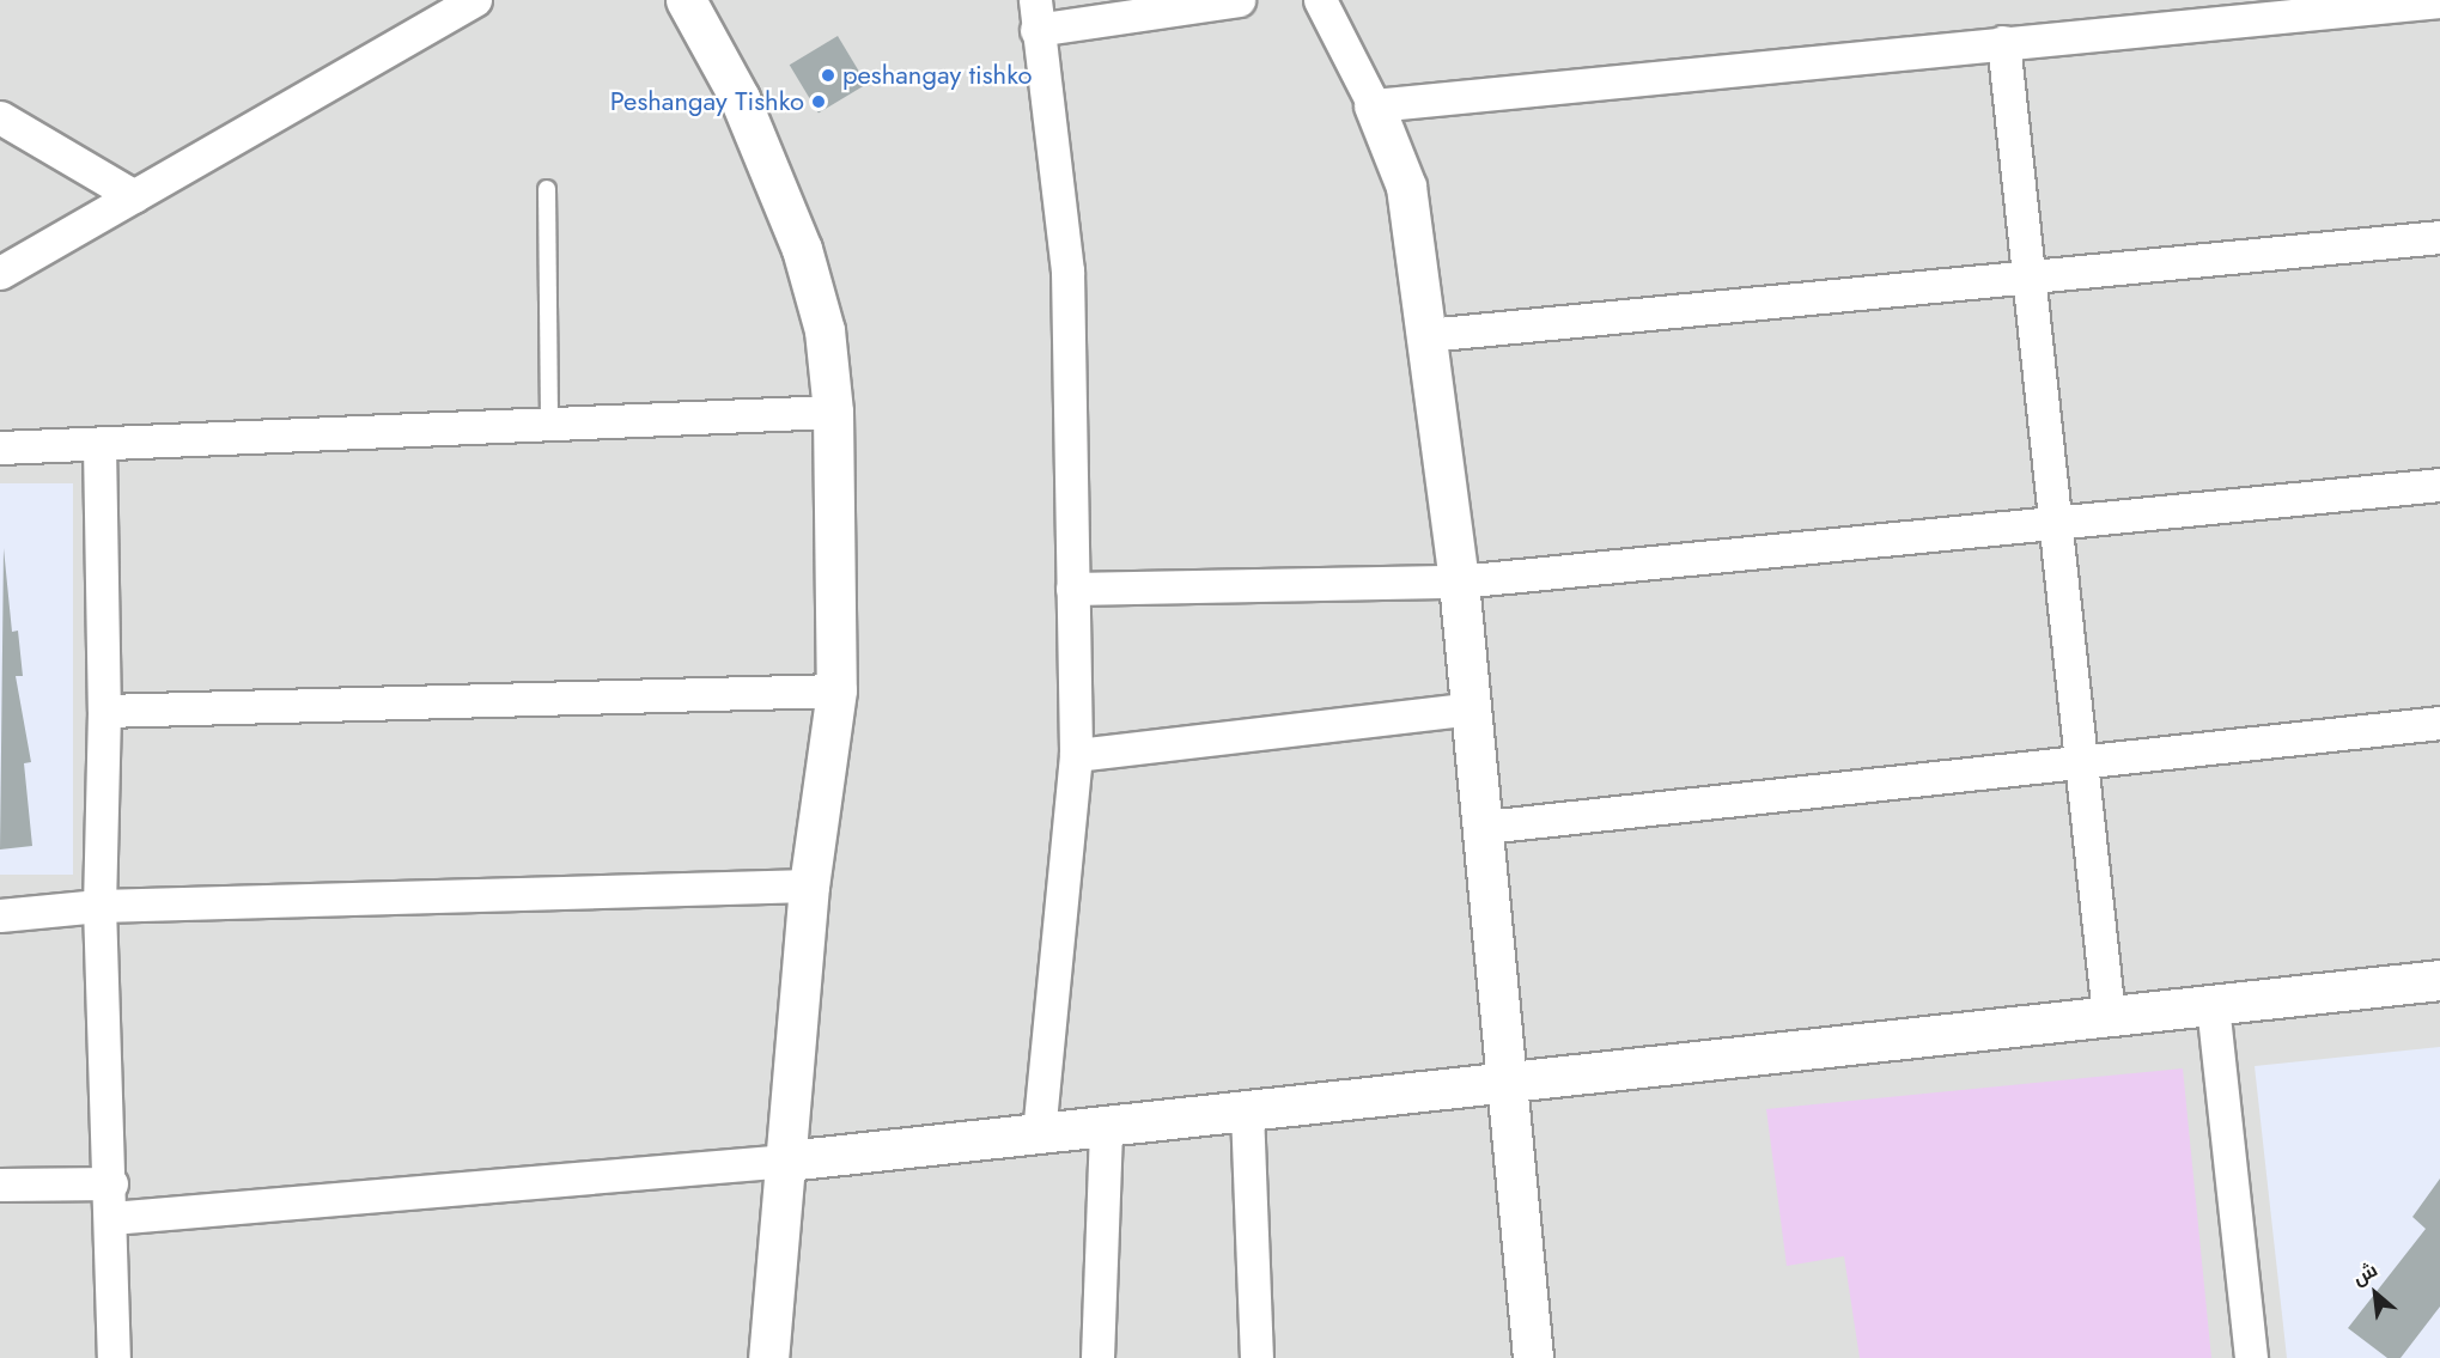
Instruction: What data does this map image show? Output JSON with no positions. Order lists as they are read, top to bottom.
{
  "places": ["peshangay tishko", "Peshangay Tishko"],
  "north": "top left"
}
